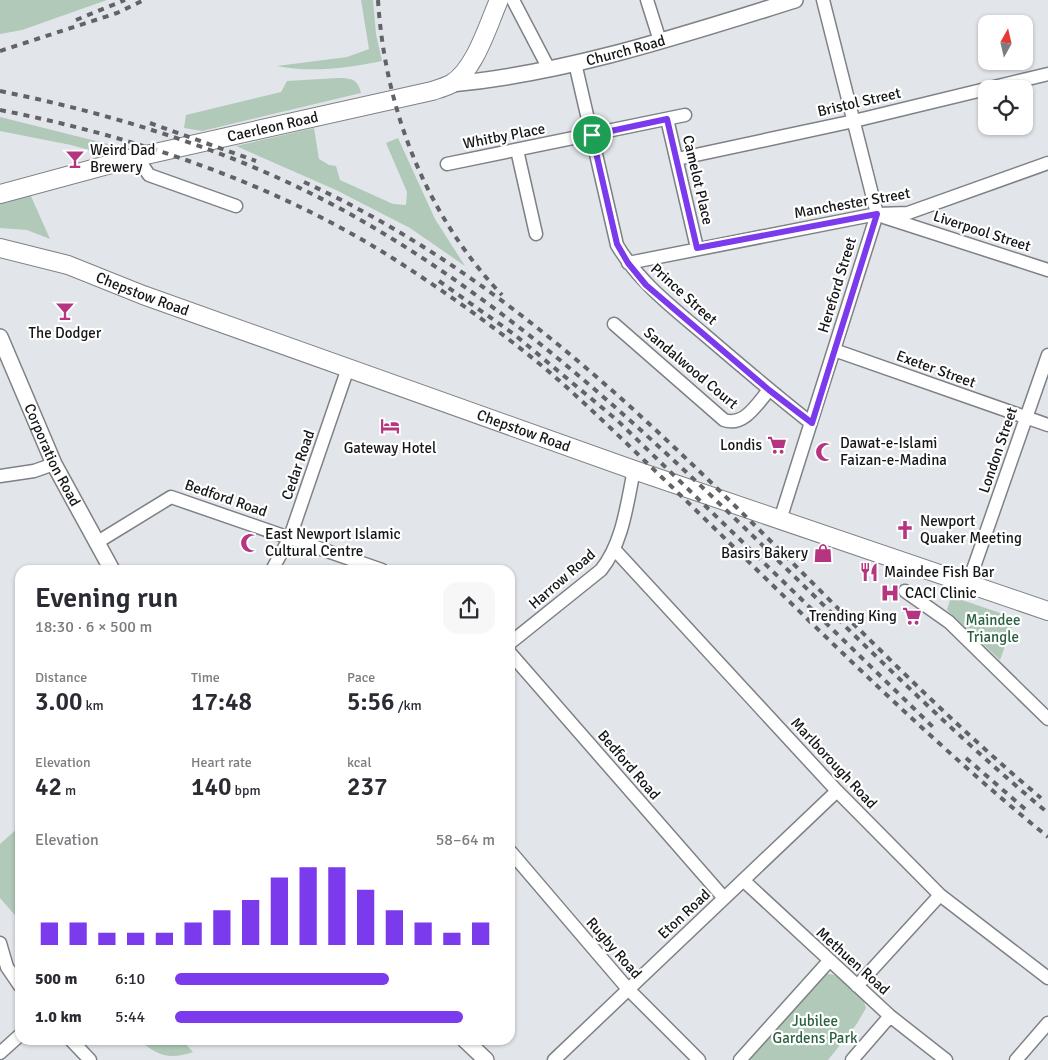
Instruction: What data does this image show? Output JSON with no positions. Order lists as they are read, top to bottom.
{
  "streets": {
    "main road": ["Caerleon Road", "Chepstow Road"],
    "street": [
      "Church Road",
      "Bristol Street",
      "Whitby Place",
      "Camelot Place",
      "Manchester Street",
      "Liverpool Street",
      "Hereford Street",
      "Prince Street",
      "Sandalwood Court",
      "Exeter Street",
      "London Street",
      "Corporation Road",
      "Cedar Road",
      "Bedford Road",
      "Harrow Road",
      "Marlborough Road",
      "Eton Road",
      "Rugby Road",
      "Methuen Road"
    ]
  },
  "crossings": [
    ["Church Road", "Caerleon Road"],
    ["Church Road", "Prince Street"],
    ["Bristol Street", "Camelot Place"],
    ["Whitby Place", "Camelot Place"],
    ["Whitby Place", "Prince Street"],
    ["Camelot Place", "Manchester Street"],
    ["Manchester Street", "Liverpool Street"],
    ["Manchester Street", "Hereford Street"],
    ["Manchester Street", "Prince Street"],
    ["Liverpool Street", "Hereford Street"],
    ["Hereford Street", "Chepstow Road"],
    ["Hereford Street", "Prince Street"],
    ["Hereford Street", "Exeter Street"],
    ["Chepstow Road", "London Street"],
    ["Chepstow Road", "Cedar Road"],
    ["Chepstow Road", "Harrow Road"],
    ["Prince Street", "Sandalwood Court"],
    ["Exeter Street", "London Street"],
    ["Corporation Road", "Bedford Road"],
    ["Cedar Road", "Bedford Road"],
    ["Bedford Road", "Eton Road"],
    ["Harrow Road", "Marlborough Road"],
    ["Marlborough Road", "Eton Road"],
    ["Eton Road", "Rugby Road"],
    ["Eton Road", "Methuen Road"]
  ],
  "parks": ["Maindee Triangle", "Jubilee Gardens Park"],
  "places": {
    "bar": ["Weird Dad Brewery", "The Dodger"],
    "hotel": ["Gateway Hotel"],
    "supermarket": ["Londis", "Trending King"],
    "mosque": ["Dawat-e-Islami Faizan-e-Madina", "East Newport Islamic Cultural Centre"],
    "church": ["Newport Quaker Meeting"],
    "shop": ["Basirs Bakery"],
    "restaurant": ["Maindee Fish Bar"],
    "hospital": ["CACI Clinic"]
  },
  "north": "top",
  "page": {
    "heading": ["Evening run", "18:30 · 6 × 500 m"],
    "stats": [
      ["Distance", "3.00 km"],
      ["Time", "17:48"],
      ["Pace", "5:56 /km"],
      ["Elevation", "42 m"],
      ["Heart rate", "140 bpm"],
      ["kcal", "237"]
    ],
    "chart": ["Elevation", "58–64 m"],
    "list": [
      {
        "name": "500 m",
        "note": "6:10"
      },
      {
        "name": "1.0 km",
        "note": "5:44"
      }
    ]
  }
}
